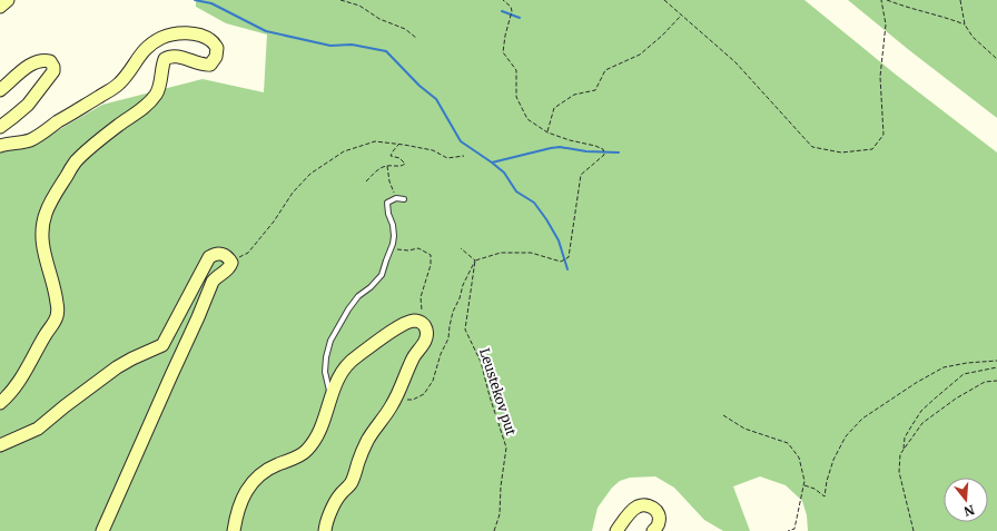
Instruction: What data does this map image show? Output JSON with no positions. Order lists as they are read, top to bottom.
{
  "streets": {
    "path": ["Leustekov put"]
  },
  "north": "bottom"
}
